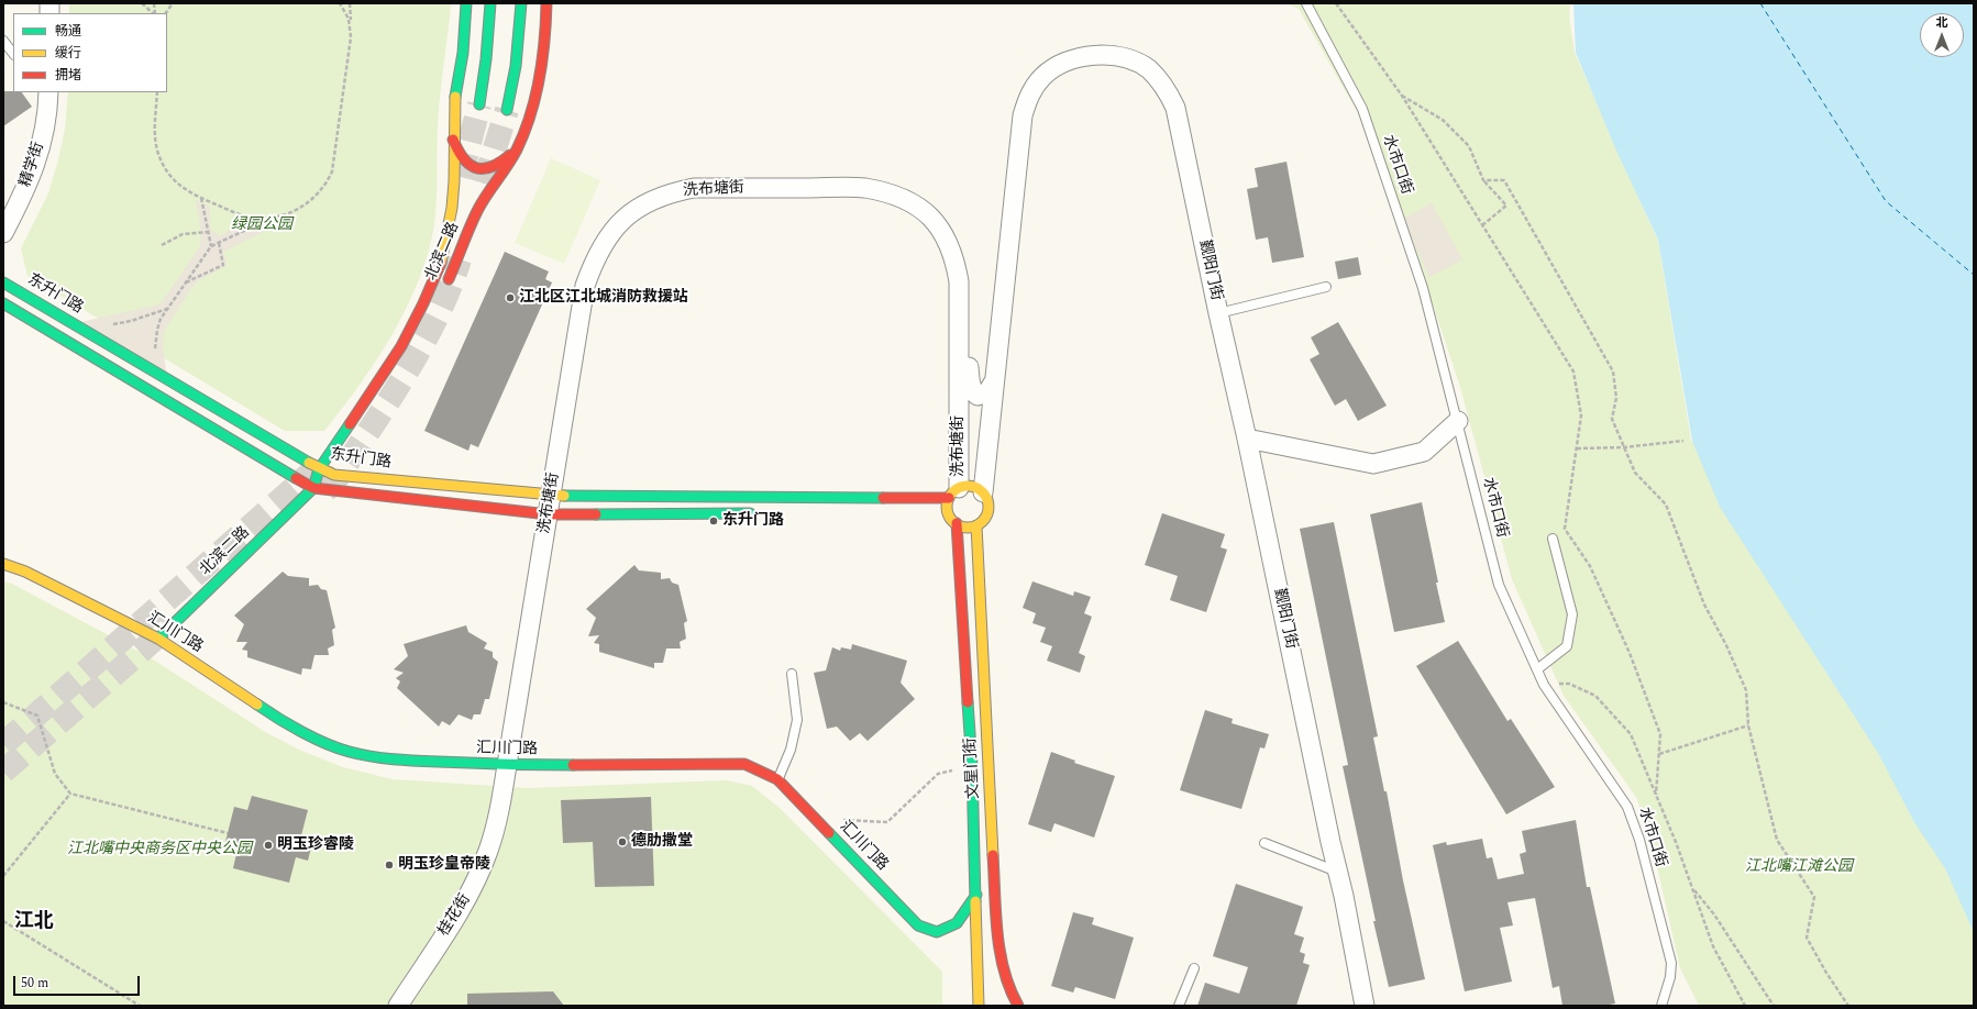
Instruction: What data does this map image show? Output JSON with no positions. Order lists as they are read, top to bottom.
{
  "streets": {
    "street": [
      "精学街",
      "洗布塘街",
      "北滨二路",
      "觐阳门街",
      "东升门路",
      "汇川门路",
      "文星门街",
      "桂花街"
    ],
    "lane": ["水市口街"]
  },
  "crossings": [
    ["洗布塘街", "觐阳门街"],
    ["洗布塘街", "东升门路"],
    ["洗布塘街", "汇川门路"],
    ["洗布塘街", "文星门街"],
    ["洗布塘街", "桂花街"],
    ["北滨二路", "东升门路"],
    ["北滨二路", "汇川门路"],
    ["觐阳门街", "东升门路"],
    ["觐阳门街", "文星门街"],
    ["东升门路", "文星门街"],
    ["汇川门路", "文星门街"],
    ["汇川门路", "桂花街"]
  ],
  "districts": ["江北"],
  "parks": ["绿园公园", "江北嘴中央商务区中央公园", "江北嘴江滩公园"],
  "places": [
    "江北区江北城消防救援站",
    "东升门路",
    "德肋撒堂",
    "明玉珍睿陵",
    "明玉珍皇帝陵"
  ],
  "legend": ["畅通", "缓行", "拥堵"],
  "scale_bar": "50 m",
  "north": "top"
}
